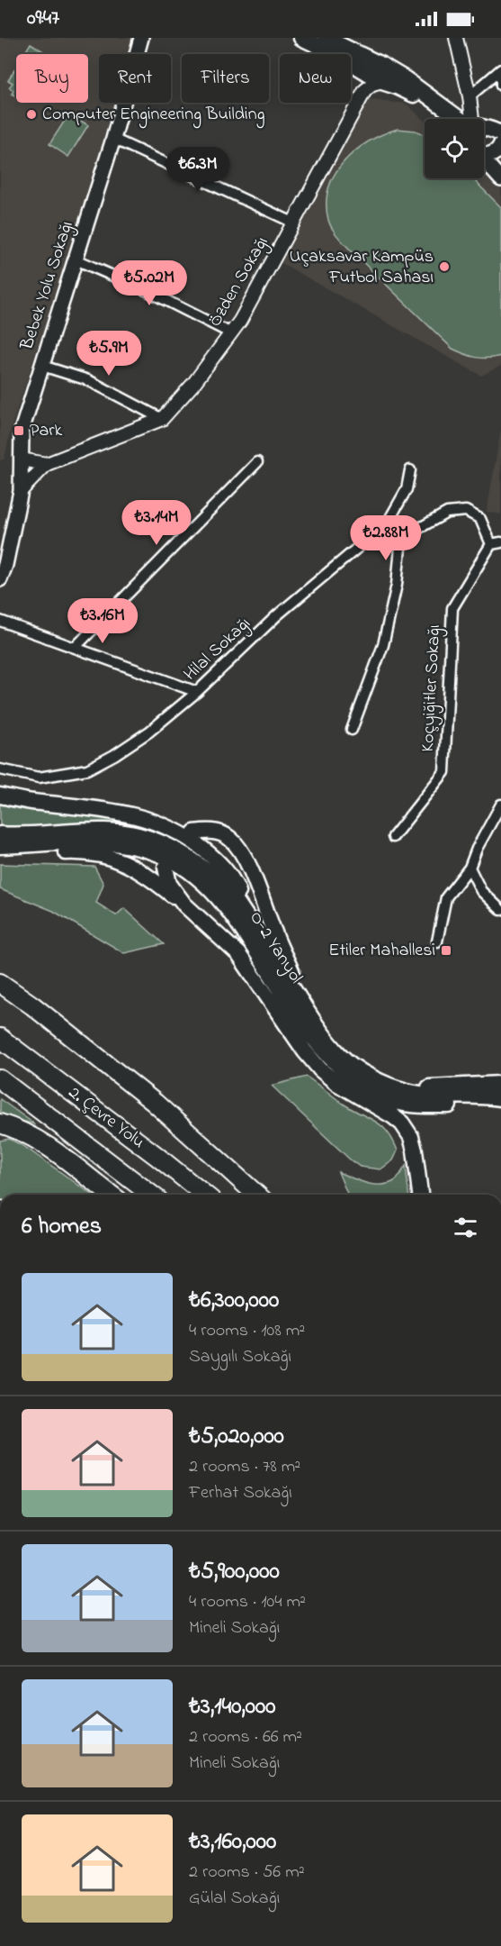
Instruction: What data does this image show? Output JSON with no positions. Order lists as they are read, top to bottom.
{
  "streets": {
    "highway": ["2. Çevre Yolu"],
    "main road": ["Bebek Yolu Sokağı", "O-2 Yanyol"],
    "street": ["Özden Sokağı", "Hilal Sokağı", "Koçyiğitler Sokağı"]
  },
  "crossings": [
    ["Özden Sokağı", "Bebek Yolu Sokağı"]
  ],
  "places": {
    "other": ["Computer Engineering Building", "Uçaksavar Kampüs Futbol Sahası"],
    "transit": ["Park", "Etiler Mahallesi"]
  },
  "page": {
    "status": "09:47",
    "chip": [
      "Buy",
      "Rent",
      "Filters",
      "New"
    ],
    "price": [
      "₺6.3M",
      "₺5.02M",
      "₺5.9M",
      "₺3.14M",
      "₺2.88M",
      "₺3.16M"
    ],
    "heading": "6 homes",
    "list": [
      {
        "name": "₺6,300,000",
        "note": "4 rooms · 108 m² · Saygılı Sokağı"
      },
      {
        "name": "₺5,020,000",
        "note": "2 rooms · 78 m² · Ferhat Sokağı"
      },
      {
        "name": "₺5,900,000",
        "note": "4 rooms · 104 m² · Mineli Sokağı"
      },
      {
        "name": "₺3,140,000",
        "note": "2 rooms · 66 m² · Mineli Sokağı"
      },
      {
        "name": "₺3,160,000",
        "note": "2 rooms · 56 m² · Gülal Sokağı"
      }
    ]
  }
}
